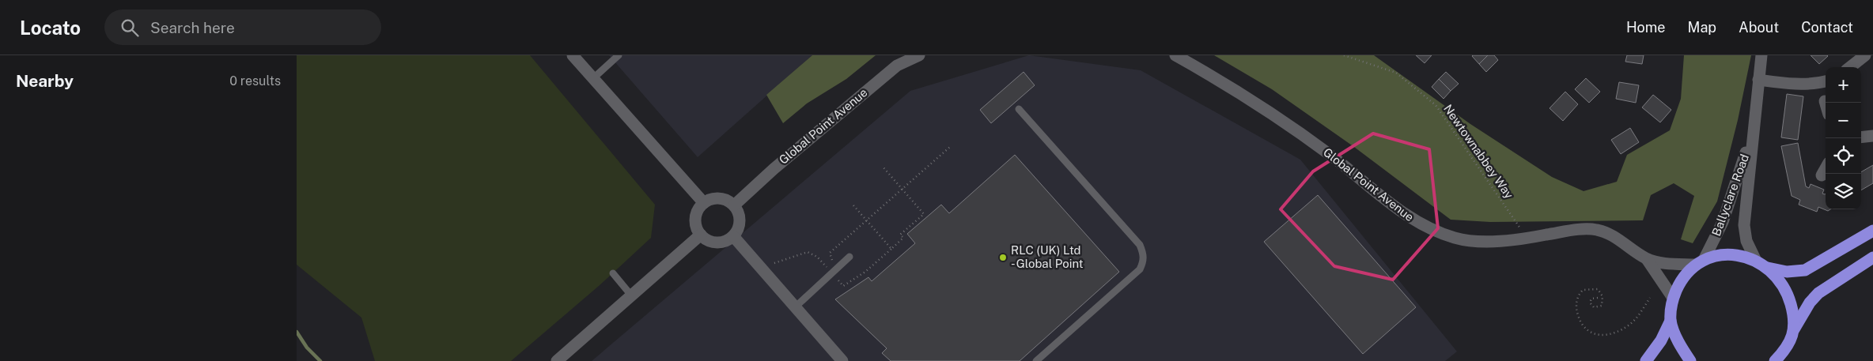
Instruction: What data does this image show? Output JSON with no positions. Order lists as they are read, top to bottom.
{
  "streets": {
    "street": ["Global Point Avenue", "Ballyclare Road"],
    "path": ["Newtownabbey Way"]
  },
  "crossings": [
    ["Global Point Avenue", "Newtownabbey Way"],
    ["Global Point Avenue", "Ballyclare Road"]
  ],
  "places": ["RLC (UK) Ltd - Global Point"],
  "page": {
    "header": "Locato",
    "search": "Search here",
    "nav": [
      "Home",
      "Map",
      "About",
      "Contact"
    ],
    "heading": ["Nearby", "0 results"],
    "map_buttons": ["+", "−"]
  }
}
